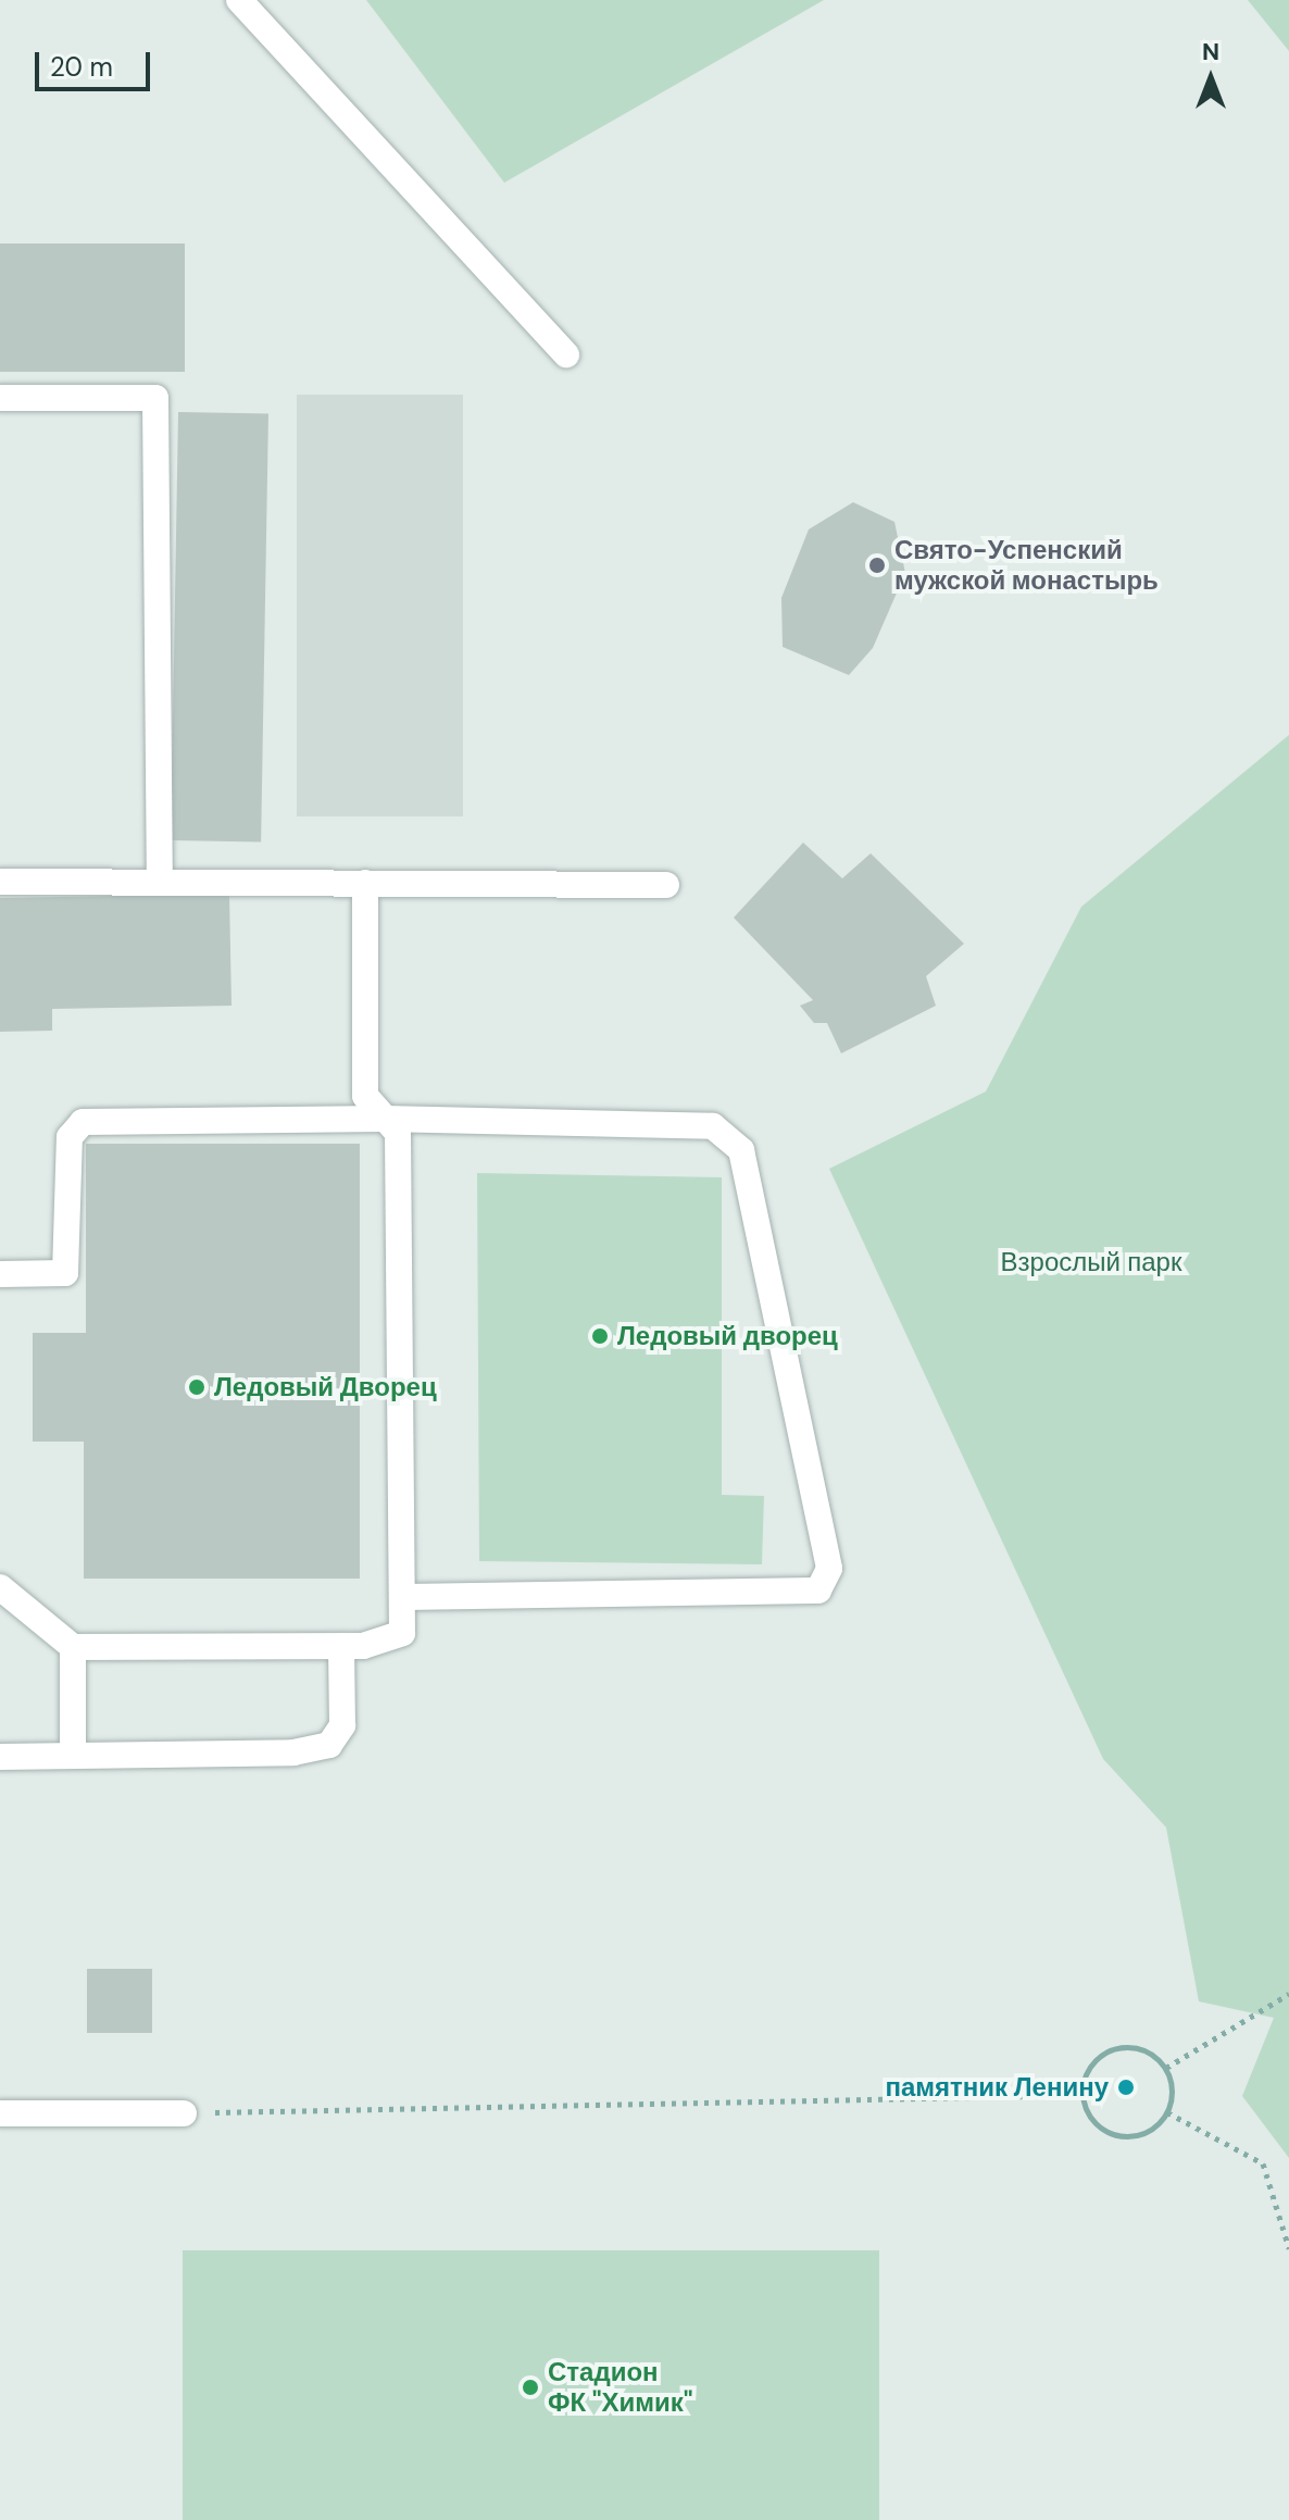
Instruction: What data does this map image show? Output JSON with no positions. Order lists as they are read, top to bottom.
{
  "parks": ["Взрослый парк"],
  "places": [
    "Свято-Успенский мужской монастырь",
    "Ледовый дворец",
    "Ледовый Дворец",
    "памятник Ленину",
    "Стадион ФК \"Химик\""
  ],
  "scale_bar": "20 m",
  "north": "top"
}
